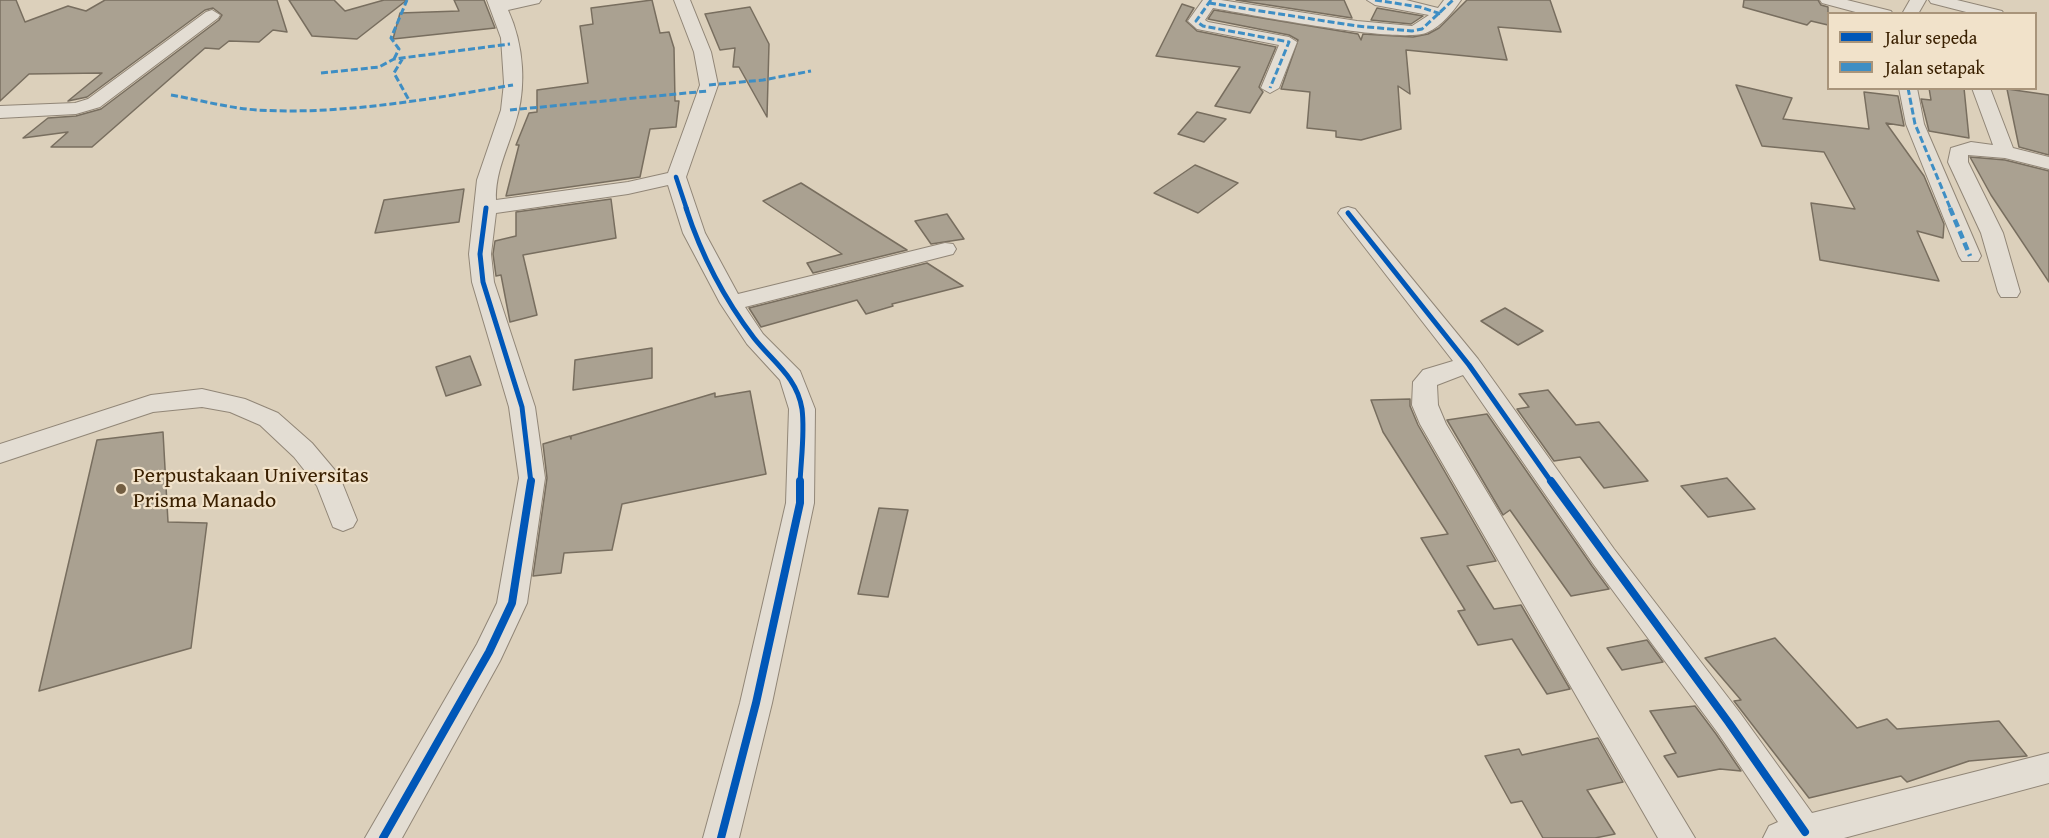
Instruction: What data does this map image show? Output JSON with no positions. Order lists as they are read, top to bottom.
{
  "places": ["Perpustakaan Universitas Prisma Manado"],
  "legend": ["Jalur sepeda", "Jalan setapak"]
}
